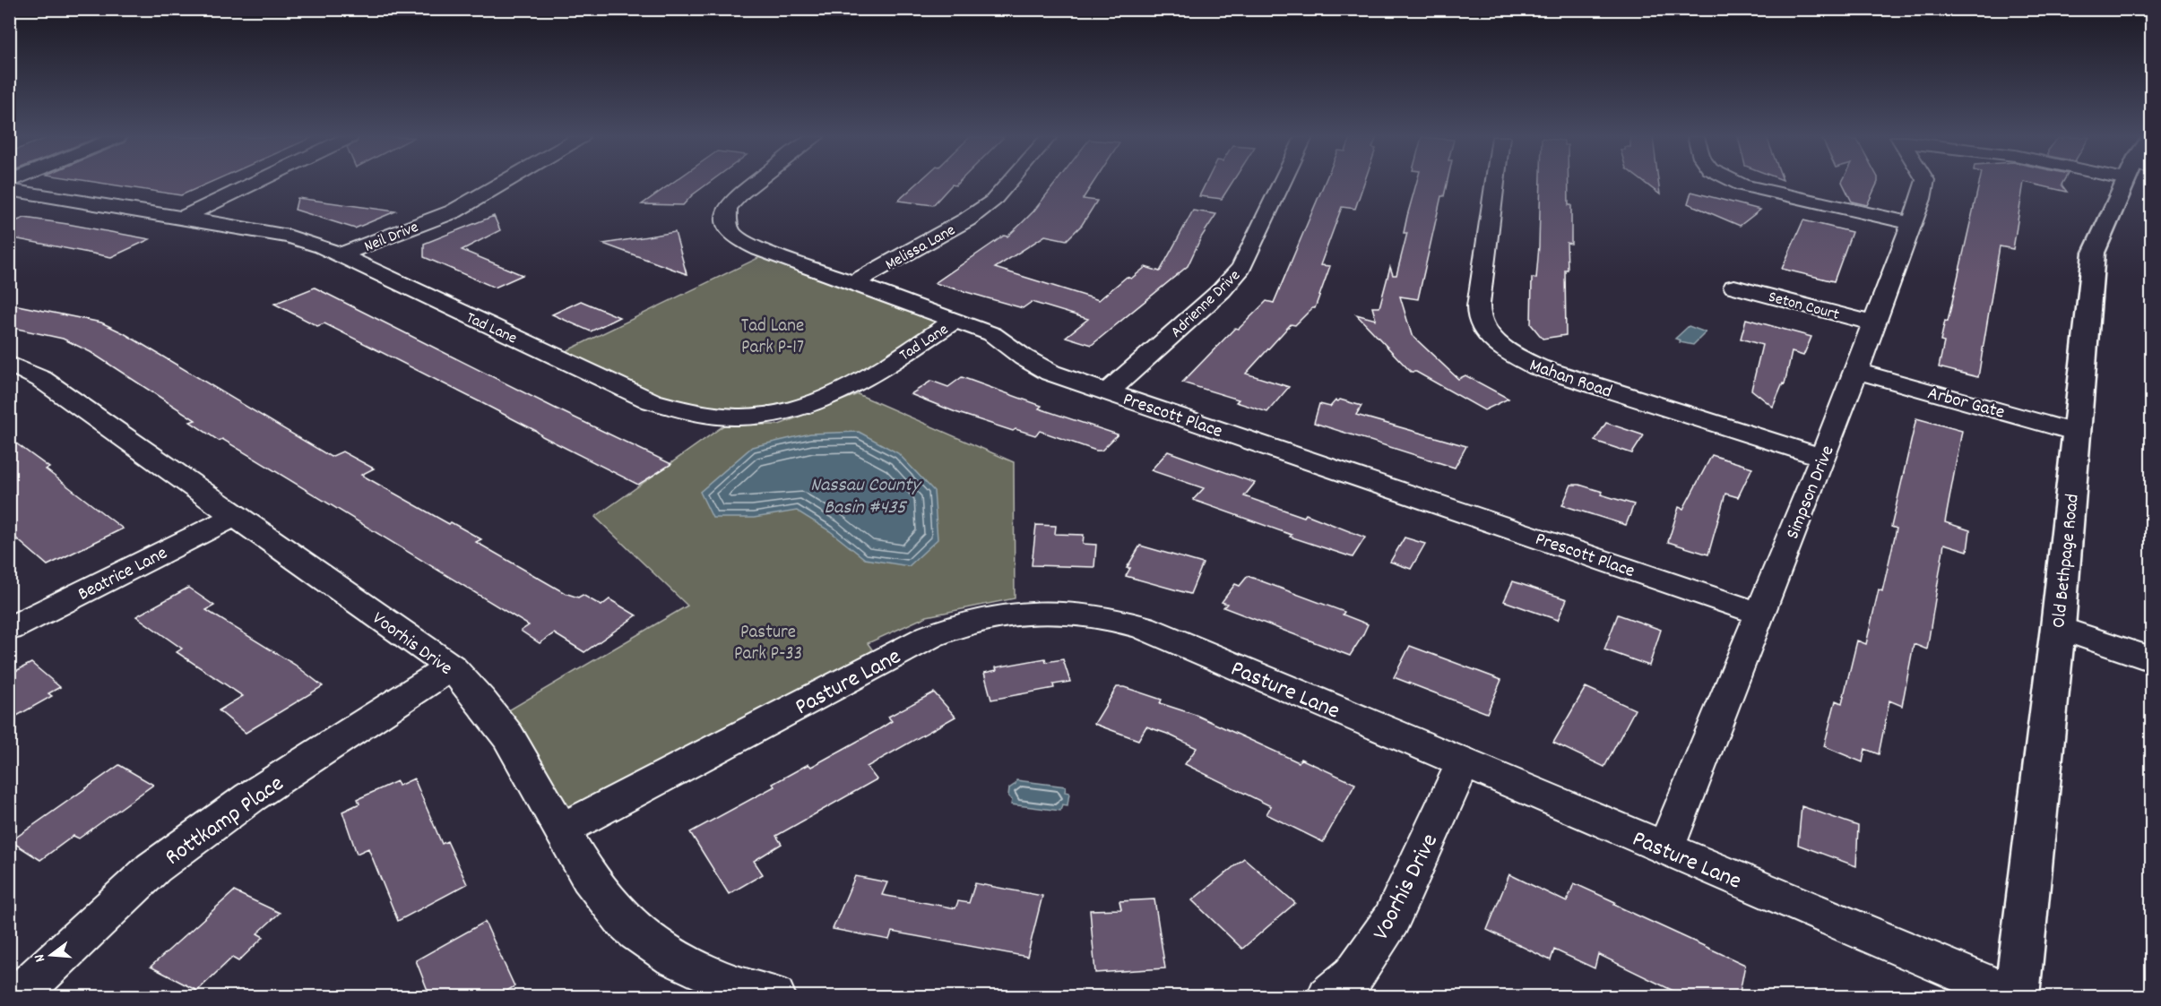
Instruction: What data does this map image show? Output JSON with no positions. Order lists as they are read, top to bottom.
{
  "streets": {
    "main road": ["Old Bethpage Road"],
    "street": [
      "Neil Drive",
      "Melissa Lane",
      "Adrienne Drive",
      "Seton Court",
      "Tad Lane",
      "Mahan Road",
      "Arbor Gate",
      "Prescott Place",
      "Simpson Drive",
      "Beatrice Lane",
      "Voorhis Drive",
      "Pasture Lane",
      "Rottkamp Place"
    ]
  },
  "crossings": [
    ["Neil Drive", "Tad Lane"],
    ["Melissa Lane", "Prescott Place"],
    ["Adrienne Drive", "Prescott Place"],
    ["Seton Court", "Simpson Drive"],
    ["Tad Lane", "Prescott Place"],
    ["Mahan Road", "Simpson Drive"],
    ["Arbor Gate", "Simpson Drive"],
    ["Arbor Gate", "Old Bethpage Road"],
    ["Prescott Place", "Simpson Drive"],
    ["Simpson Drive", "Pasture Lane"],
    ["Old Bethpage Road", "Pasture Lane"],
    ["Beatrice Lane", "Voorhis Drive"],
    ["Voorhis Drive", "Pasture Lane"],
    ["Voorhis Drive", "Rottkamp Place"]
  ],
  "water": ["Nassau County Basin #435"],
  "parks": ["Tad Lane Park P-17", "Pasture Park P-33"],
  "north": "left"
}
